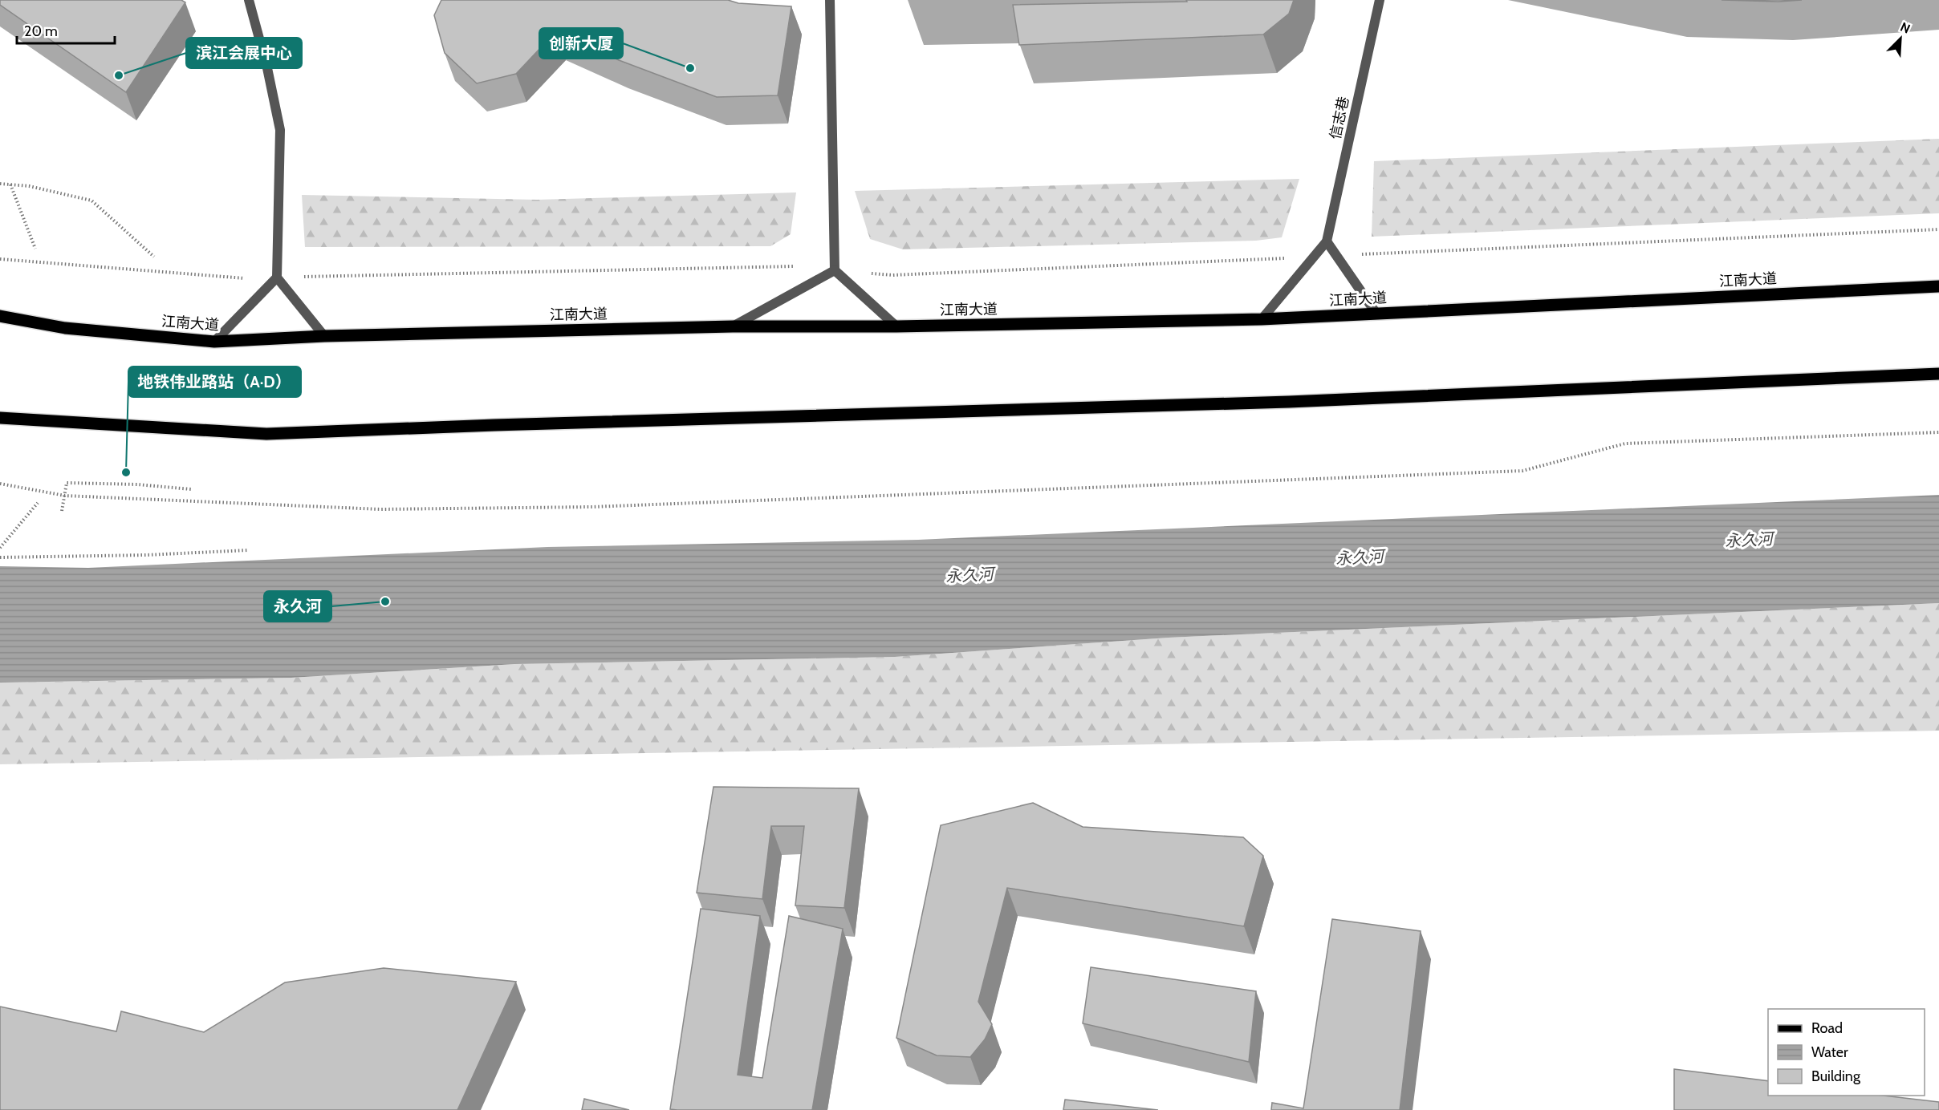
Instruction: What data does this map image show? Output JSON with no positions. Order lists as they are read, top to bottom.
{
  "streets": {
    "main road": ["江南大道"],
    "street": ["信志巷"]
  },
  "crossings": [
    ["信志巷", "江南大道"]
  ],
  "water": ["永久河"],
  "places": [
    "创新大厦",
    "滨江会展中心",
    "地铁伟业路站（A·D）",
    "永久河"
  ],
  "legend": ["Road", "Water", "Building"],
  "scale_bar": "20 m",
  "north": "top right"
}
